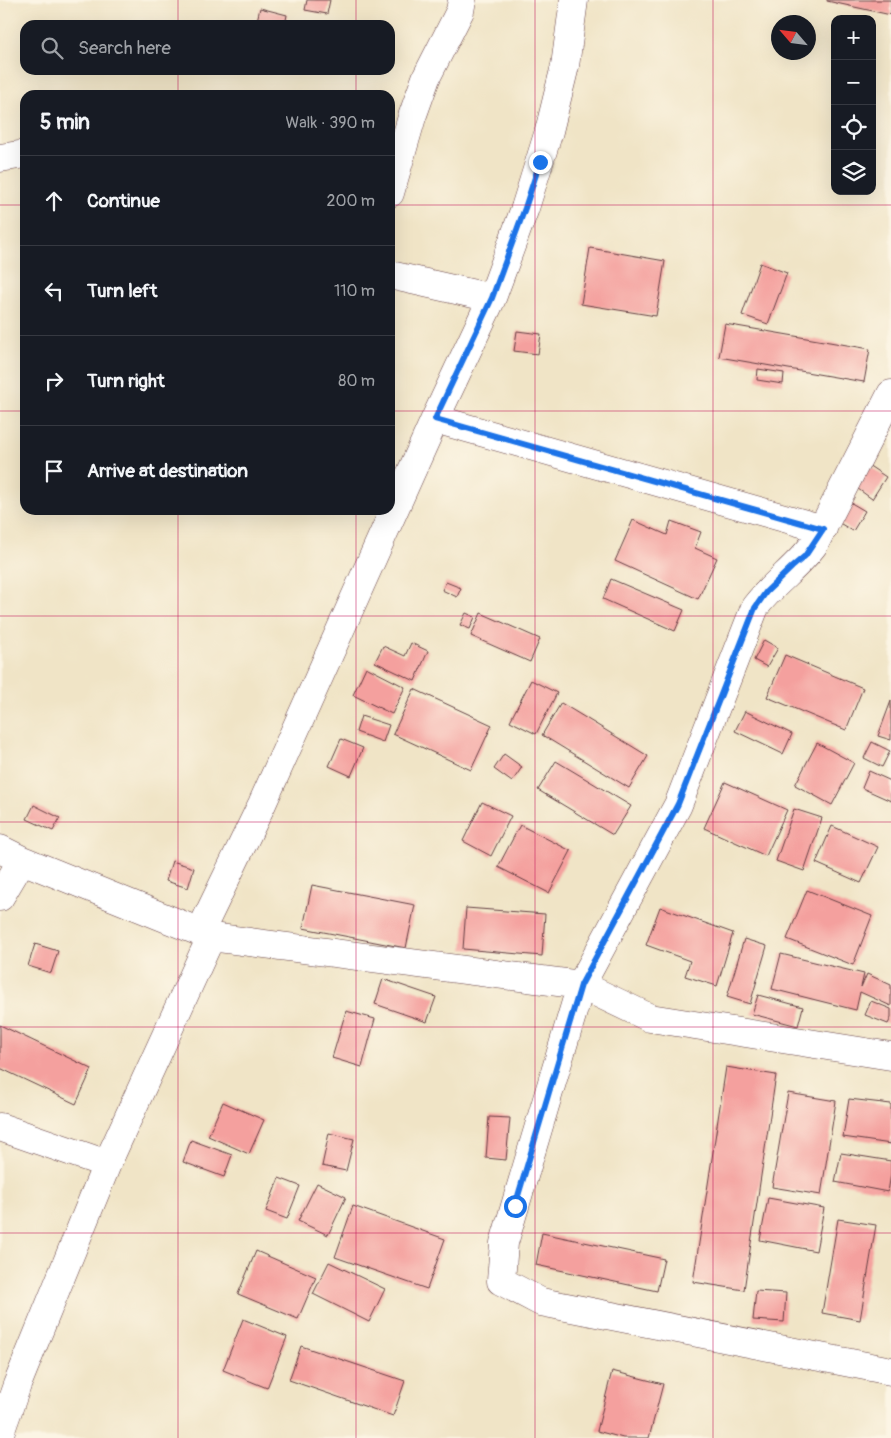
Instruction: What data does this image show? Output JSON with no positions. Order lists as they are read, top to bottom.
{
  "north": "top left",
  "page": {
    "map_buttons": ["+", "−"],
    "search": "Search here",
    "heading": ["5 min", "Walk · 390 m"],
    "list": [
      ["Continue", "200 m"],
      ["Turn left", "110 m"],
      ["Turn right", "80 m"],
      "Arrive at destination"
    ]
  }
}
